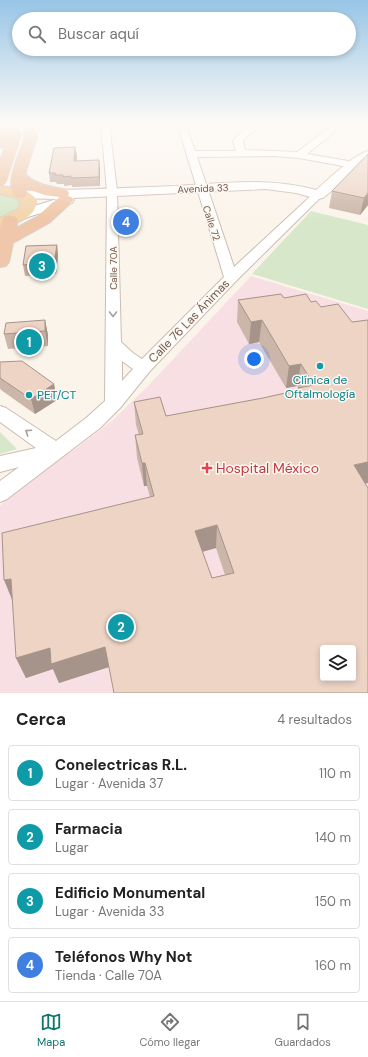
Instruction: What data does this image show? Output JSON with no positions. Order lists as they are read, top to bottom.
{
  "streets": {
    "street": [
      "Avenida 33",
      "Calle 72",
      "Calle 70A",
      "Calle 76 Las Ánimas"
    ]
  },
  "crossings": [
    ["Avenida 33", "Calle 72"],
    ["Avenida 33", "Calle 70A"],
    ["Avenida 33", "Calle 76 Las Ánimas"],
    ["Calle 72", "Calle 76 Las Ánimas"],
    ["Calle 70A", "Calle 76 Las Ánimas"]
  ],
  "one_way": ["Calle 70A"],
  "places": {
    "other": ["Clínica de Oftalmología", "PET/CT"],
    "health": ["Hospital México"]
  },
  "page": {
    "search": "Buscar aquí",
    "pins": [
      "4",
      "3",
      "1",
      "2"
    ],
    "heading": ["Cerca", "4 resultados"],
    "list": [
      {
        "mark": "1",
        "name": "Conelectricas R.L.",
        "note": "Lugar · Avenida 37",
        "value": "110 m"
      },
      {
        "mark": "2",
        "name": "Farmacia",
        "note": "Lugar",
        "value": "140 m"
      },
      {
        "mark": "3",
        "name": "Edificio Monumental",
        "note": "Lugar · Avenida 33",
        "value": "150 m"
      },
      {
        "mark": "4",
        "name": "Teléfonos Why Not",
        "note": "Tienda · Calle 70A",
        "value": "160 m"
      }
    ],
    "nav": ["Mapa", "Cómo llegar", "Guardados"]
  }
}
